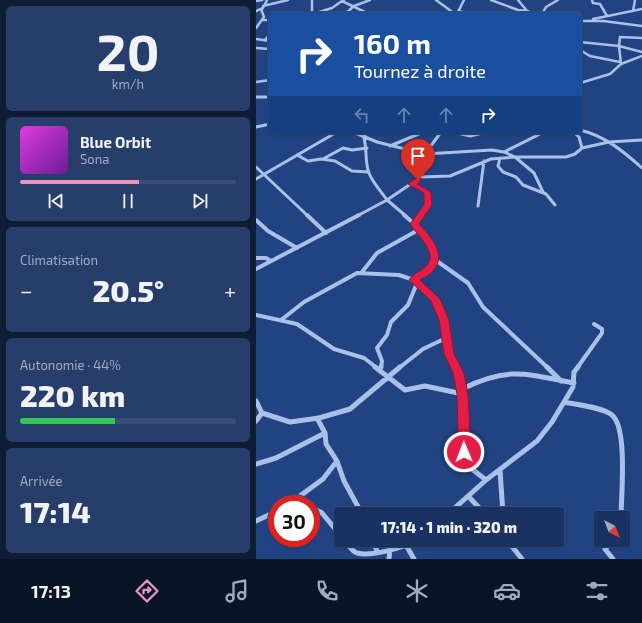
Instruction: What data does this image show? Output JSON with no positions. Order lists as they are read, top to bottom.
{
  "north": "bottom right",
  "page": {
    "tile": [
      ["20", "km/h"],
      "Climatisation",
      ["Autonomie · 44%", "220 km"],
      ["Arrivée", "17:14"]
    ],
    "turn": ["160 m", "Tournez à droite"],
    "song": ["Blue Orbit", "Sona"],
    "heat": ["−", "20.5°", "+"],
    "limit": "30",
    "trip": "17:14 · 1 min · 320 m",
    "tabs": "17:13"
  }
}
